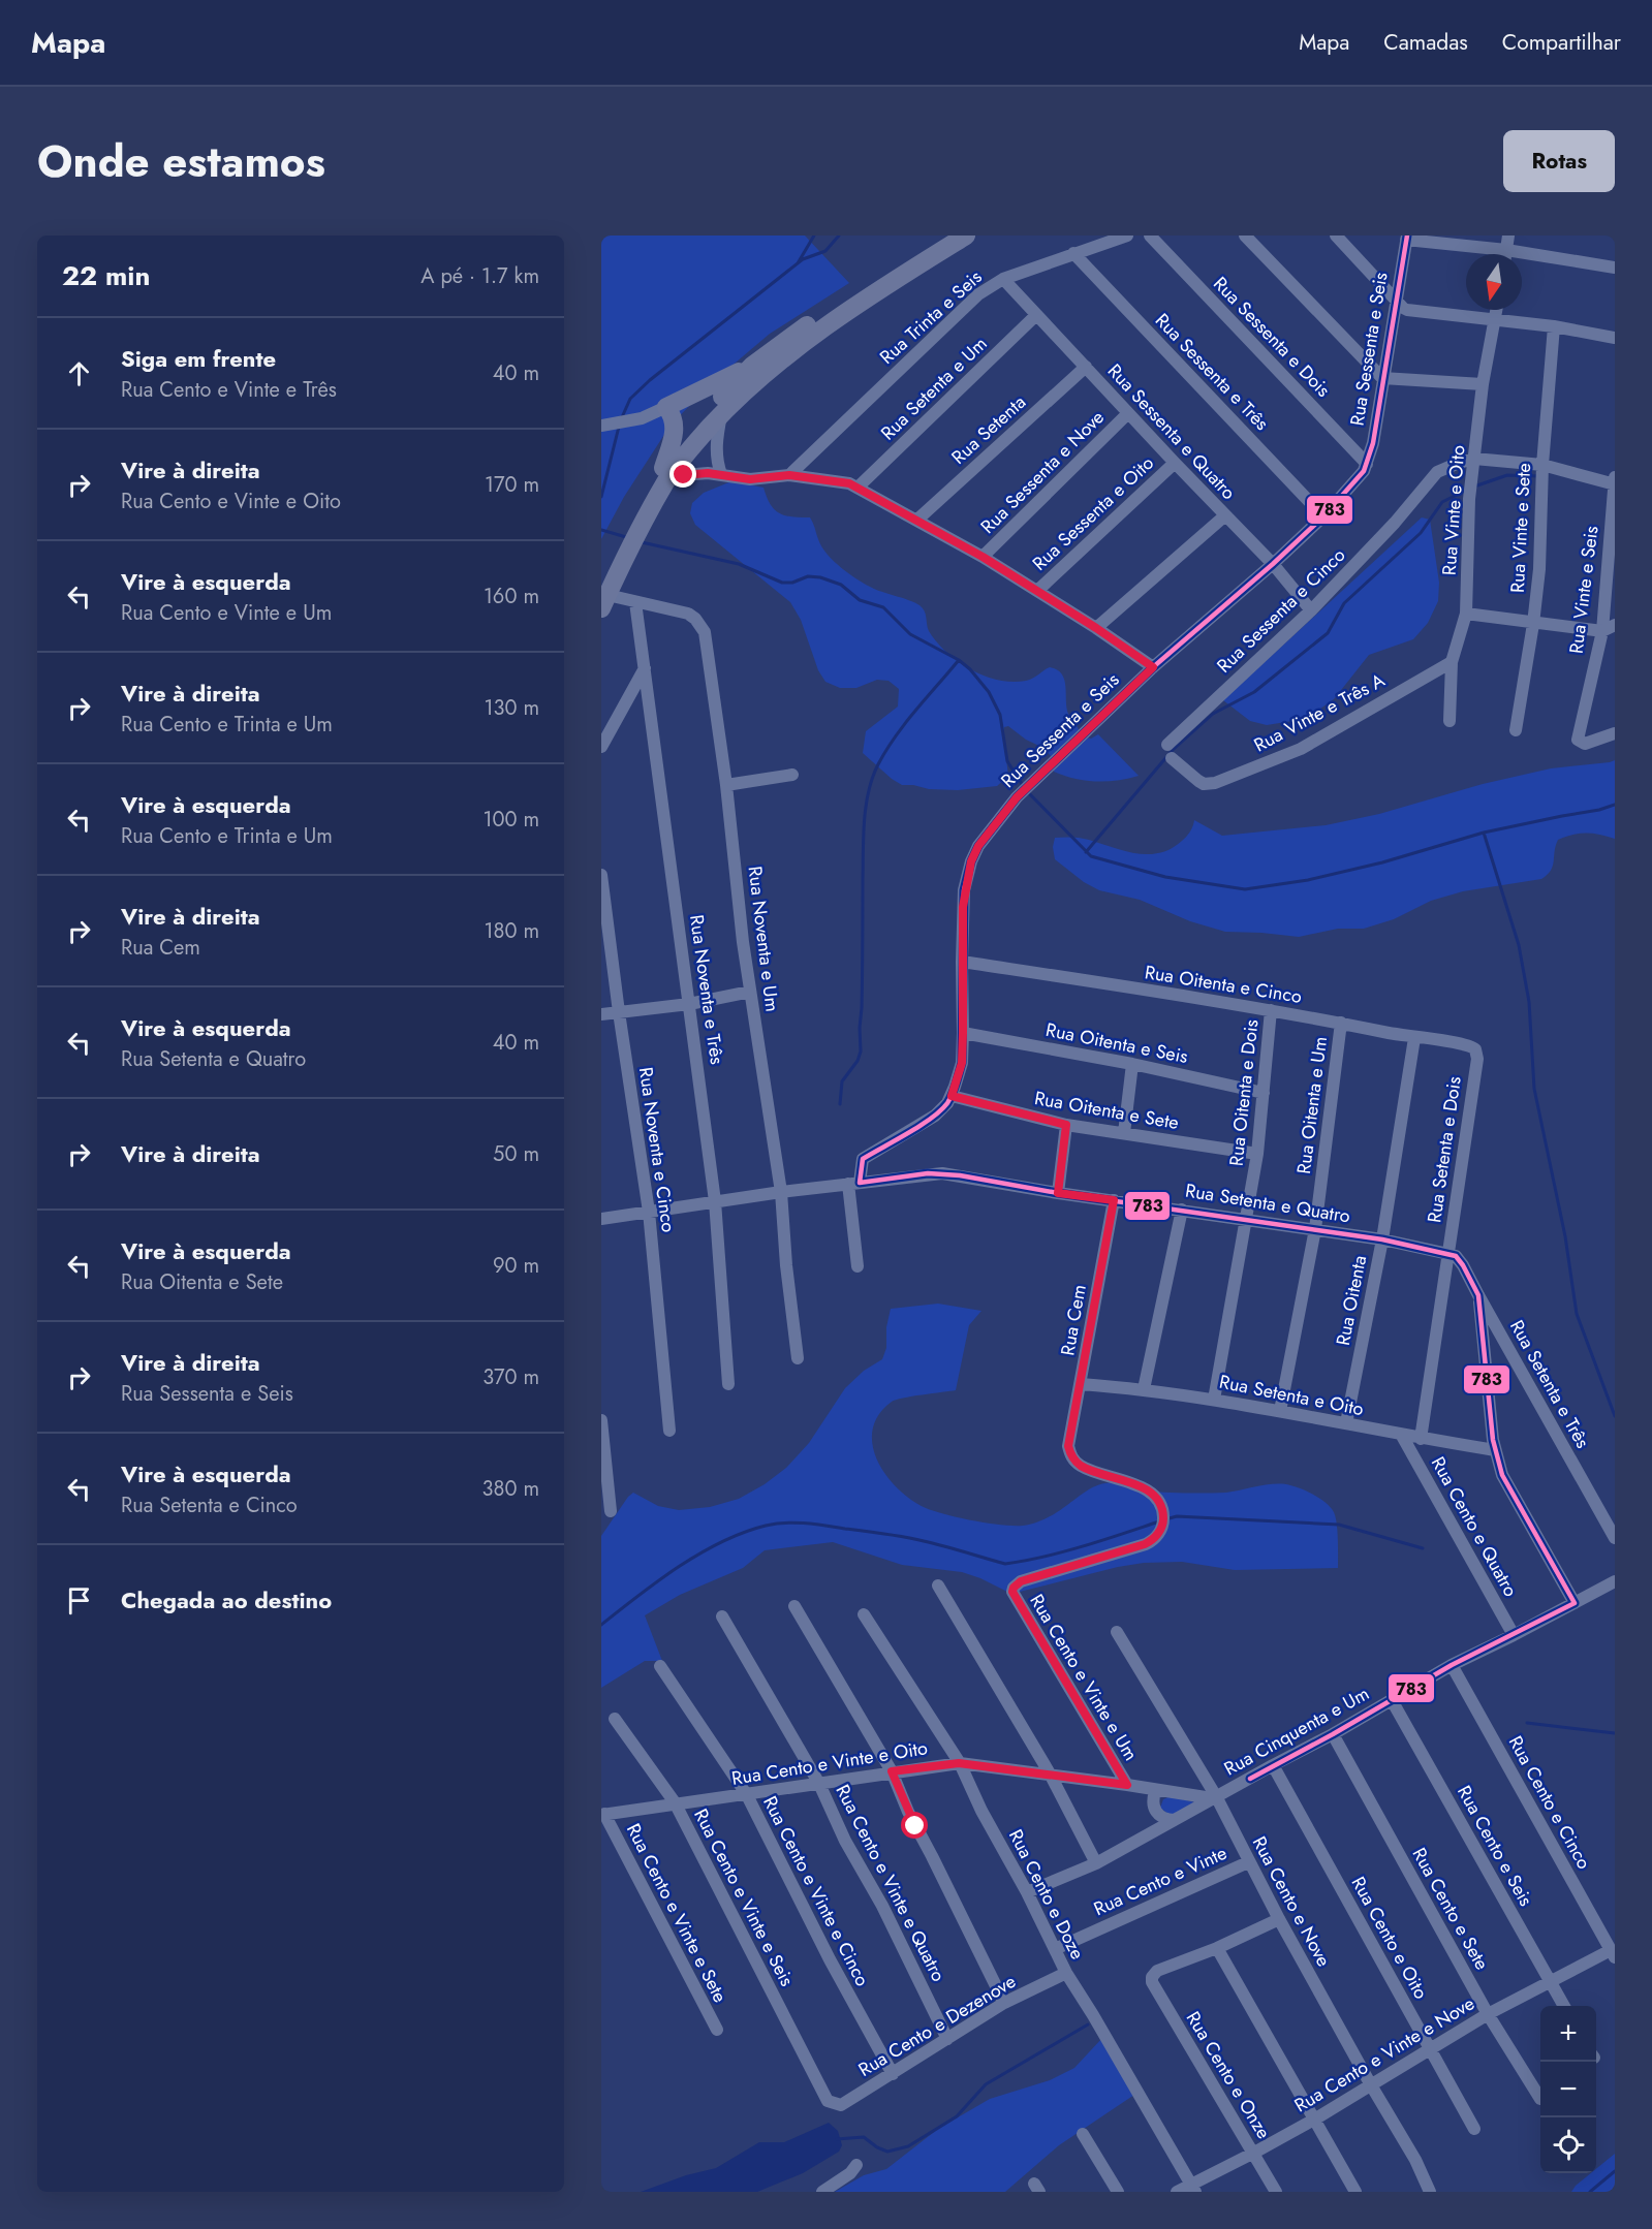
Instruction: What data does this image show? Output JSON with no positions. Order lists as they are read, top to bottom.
{
  "streets": {
    "street": [
      "Rua Trinta e Seis",
      "Rua Sessenta e Dois",
      "Rua Sessenta e Seis",
      "Rua Sessenta e Três",
      "Rua Setenta e Um",
      "Rua Setenta",
      "Rua Sessenta e Quatro",
      "Rua Sessenta e Nove",
      "Rua Vinte e Oito",
      "Rua Sessenta e Oito",
      "Rua Vinte e Sete",
      "Rua Vinte e Seis",
      "Rua Sessenta e Cinco",
      "Rua Vinte e Três A",
      "Rua Noventa e Um",
      "Rua Oitenta e Cinco",
      "Rua Noventa e Três",
      "Rua Oitenta e Seis",
      "Rua Oitenta e Dois",
      "Rua Oitenta e Um",
      "Rua Oitenta e Sete",
      "Rua Noventa e Cinco",
      "Rua Setenta e Dois",
      "Rua Setenta e Quatro",
      "Rua Oitenta",
      "Rua Cem",
      "Rua Setenta e Três",
      "Rua Setenta e Oito",
      "Rua Cento e Quatro",
      "Rua Cento e Vinte e Um",
      "Rua Cinquenta e Um",
      "Rua Cento e Vinte e Oito",
      "Rua Cento e Cinco",
      "Rua Cento e Seis",
      "Rua Cento e Vinte",
      "Rua Cento e Vinte e Quatro",
      "Rua Cento e Vinte e Cinco",
      "Rua Cento e Doze",
      "Rua Cento e Vinte e Seis",
      "Rua Cento e Nove",
      "Rua Cento e Sete",
      "Rua Cento e Vinte e Sete",
      "Rua Cento e Oito",
      "Rua Cento e Dezenove",
      "Rua Cento e Vinte e Nove",
      "Rua Cento e Onze"
    ]
  },
  "crossings": [
    ["Rua Trinta e Seis", "Rua Sessenta e Três"],
    ["Rua Trinta e Seis", "Rua Sessenta e Quatro"],
    ["Rua Sessenta e Dois", "Rua Sessenta e Seis"],
    ["Rua Sessenta e Seis", "Rua Sessenta e Três"],
    ["Rua Sessenta e Seis", "Rua Sessenta e Quatro"],
    ["Rua Sessenta e Seis", "Rua Oitenta e Cinco"],
    ["Rua Sessenta e Seis", "Rua Oitenta e Seis"],
    ["Rua Sessenta e Seis", "Rua Oitenta e Sete"],
    ["Rua Sessenta e Seis", "Rua Setenta e Quatro"],
    ["Rua Setenta e Um", "Rua Sessenta e Quatro"],
    ["Rua Setenta", "Rua Sessenta e Quatro"],
    ["Rua Sessenta e Quatro", "Rua Sessenta e Nove"],
    ["Rua Sessenta e Quatro", "Rua Sessenta e Oito"],
    ["Rua Sessenta e Quatro", "Rua Sessenta e Cinco"],
    ["Rua Vinte e Oito", "Rua Sessenta e Cinco"],
    ["Rua Vinte e Oito", "Rua Vinte e Três A"],
    ["Rua Noventa e Um", "Rua Noventa e Três"],
    ["Rua Noventa e Um", "Rua Setenta e Quatro"],
    ["Rua Oitenta e Cinco", "Rua Oitenta e Dois"],
    ["Rua Oitenta e Cinco", "Rua Oitenta e Um"],
    ["Rua Oitenta e Cinco", "Rua Setenta e Dois"],
    ["Rua Oitenta e Cinco", "Rua Oitenta"],
    ["Rua Noventa e Três", "Rua Setenta e Quatro"],
    ["Rua Oitenta e Seis", "Rua Oitenta e Dois"],
    ["Rua Oitenta e Dois", "Rua Oitenta e Sete"],
    ["Rua Oitenta e Dois", "Rua Setenta e Quatro"],
    ["Rua Oitenta e Dois", "Rua Setenta e Oito"],
    ["Rua Oitenta e Um", "Rua Setenta e Quatro"],
    ["Rua Oitenta e Um", "Rua Setenta e Oito"],
    ["Rua Noventa e Cinco", "Rua Setenta e Quatro"],
    ["Rua Setenta e Dois", "Rua Setenta e Quatro"],
    ["Rua Setenta e Dois", "Rua Setenta e Três"],
    ["Rua Setenta e Dois", "Rua Setenta e Oito"],
    ["Rua Setenta e Quatro", "Rua Oitenta"],
    ["Rua Setenta e Quatro", "Rua Cem"],
    ["Rua Setenta e Quatro", "Rua Setenta e Três"],
    ["Rua Oitenta", "Rua Setenta e Oito"],
    ["Rua Cem", "Rua Setenta e Oito"],
    ["Rua Cem", "Rua Cento e Vinte e Um"],
    ["Rua Setenta e Oito", "Rua Cento e Quatro"],
    ["Rua Cento e Quatro", "Rua Cinquenta e Um"],
    ["Rua Cento e Vinte e Um", "Rua Cento e Vinte e Oito"],
    ["Rua Cinquenta e Um", "Rua Cento e Vinte e Oito"],
    ["Rua Cinquenta e Um", "Rua Cento e Cinco"],
    ["Rua Cinquenta e Um", "Rua Cento e Seis"],
    ["Rua Cinquenta e Um", "Rua Cento e Doze"],
    ["Rua Cinquenta e Um", "Rua Cento e Nove"],
    ["Rua Cinquenta e Um", "Rua Cento e Sete"],
    ["Rua Cinquenta e Um", "Rua Cento e Oito"],
    ["Rua Cento e Vinte e Oito", "Rua Cento e Vinte e Quatro"],
    ["Rua Cento e Vinte e Oito", "Rua Cento e Vinte e Cinco"],
    ["Rua Cento e Vinte e Oito", "Rua Cento e Doze"],
    ["Rua Cento e Vinte e Oito", "Rua Cento e Vinte e Seis"],
    ["Rua Cento e Vinte e Oito", "Rua Cento e Nove"],
    ["Rua Cento e Vinte e Oito", "Rua Cento e Vinte e Sete"],
    ["Rua Cento e Cinco", "Rua Cento e Vinte e Nove"],
    ["Rua Cento e Seis", "Rua Cento e Vinte e Nove"],
    ["Rua Cento e Vinte", "Rua Cento e Doze"],
    ["Rua Cento e Vinte", "Rua Cento e Nove"],
    ["Rua Cento e Vinte e Quatro", "Rua Cento e Dezenove"],
    ["Rua Cento e Vinte e Cinco", "Rua Cento e Dezenove"],
    ["Rua Cento e Doze", "Rua Cento e Dezenove"],
    ["Rua Cento e Doze", "Rua Cento e Vinte e Nove"],
    ["Rua Cento e Vinte e Seis", "Rua Cento e Dezenove"],
    ["Rua Cento e Nove", "Rua Cento e Vinte e Nove"],
    ["Rua Cento e Sete", "Rua Cento e Vinte e Nove"],
    ["Rua Cento e Oito", "Rua Cento e Vinte e Nove"],
    ["Rua Cento e Vinte e Nove", "Rua Cento e Onze"]
  ],
  "lines": ["transit line 783"],
  "north": "bottom",
  "page": {
    "header": "Mapa",
    "nav": ["Mapa", "Camadas", "Compartilhar"],
    "title": "Onde estamos",
    "buttons": "Rotas",
    "heading": ["22 min", "A pé · 1.7 km"],
    "list": [
      ["Siga em frente", "Rua Cento e Vinte e Três", "40 m"],
      ["Vire à direita", "Rua Cento e Vinte e Oito", "170 m"],
      ["Vire à esquerda", "Rua Cento e Vinte e Um", "160 m"],
      ["Vire à direita", "Rua Cento e Trinta e Um", "130 m"],
      ["Vire à esquerda", "Rua Cento e Trinta e Um", "100 m"],
      ["Vire à direita", "Rua Cem", "180 m"],
      ["Vire à esquerda", "Rua Setenta e Quatro", "40 m"],
      ["Vire à direita", "50 m"],
      ["Vire à esquerda", "Rua Oitenta e Sete", "90 m"],
      ["Vire à direita", "Rua Sessenta e Seis", "370 m"],
      ["Vire à esquerda", "Rua Setenta e Cinco", "380 m"],
      "Chegada ao destino"
    ],
    "map_buttons": ["+", "−"]
  }
}
